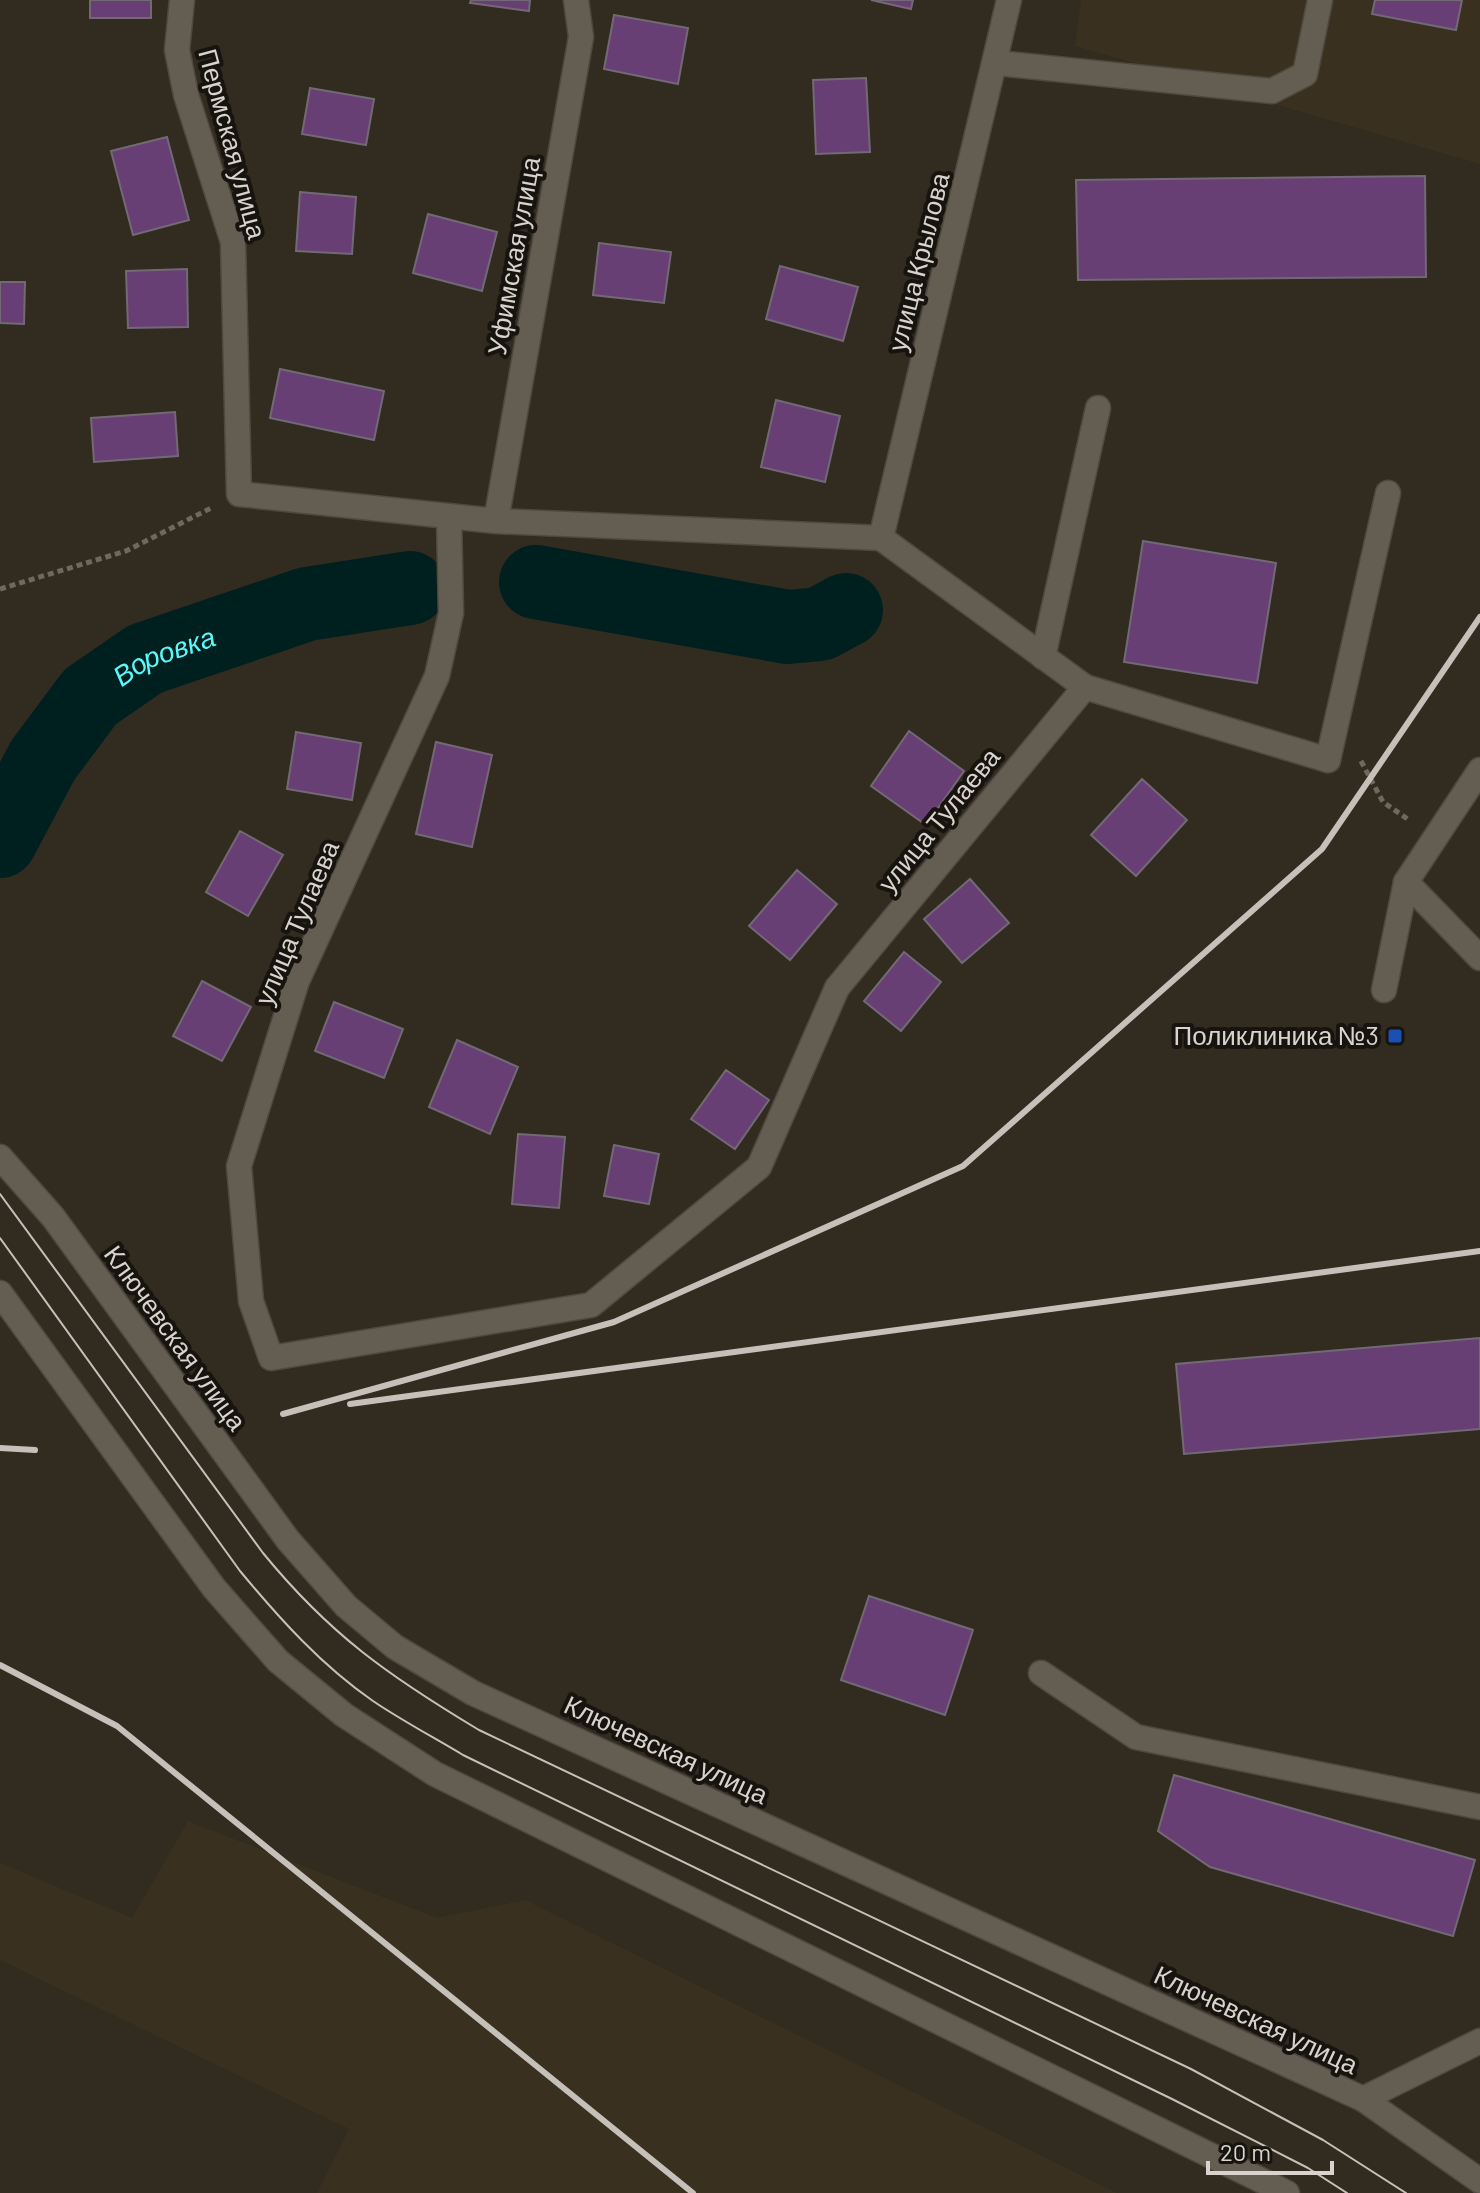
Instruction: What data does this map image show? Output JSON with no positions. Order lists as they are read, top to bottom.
{
  "streets": {
    "main road": [
      "Пермская улица",
      "Уфимская улица",
      "улица Крылова",
      "улица Тулаева",
      "Ключевская улица"
    ]
  },
  "water": ["Воровка"],
  "places": {
    "transit": ["Поликлиника №3"]
  },
  "scale_bar": "20 m"
}
